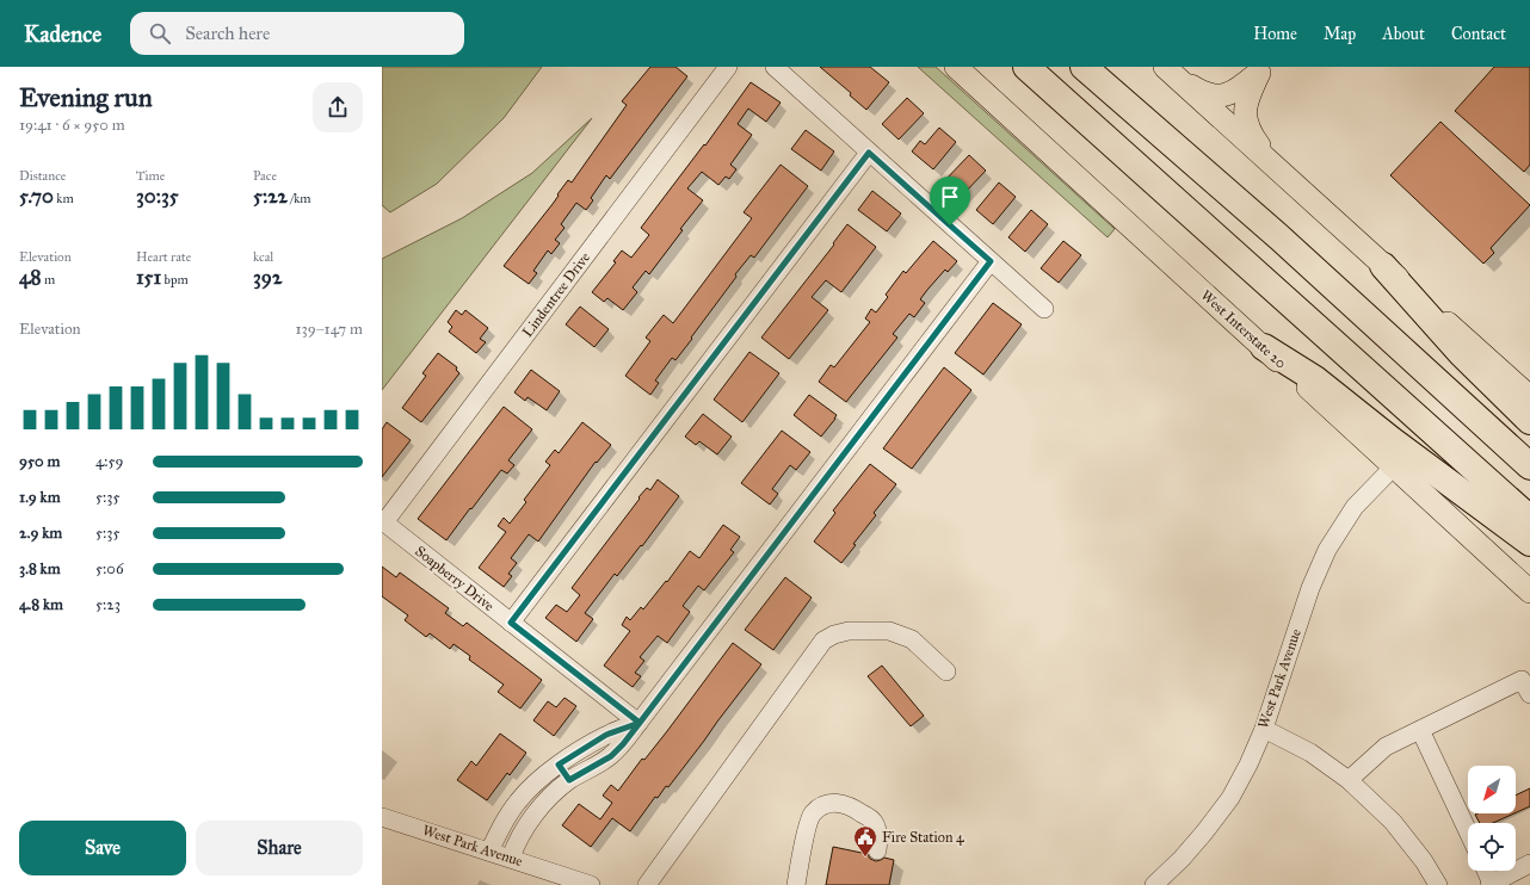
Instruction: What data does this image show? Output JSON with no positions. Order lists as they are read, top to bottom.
{
  "streets": {
    "main road": ["West Interstate 20"],
    "street": ["Lindentree Drive", "Soapberry Drive", "West Park Avenue"]
  },
  "crossings": [
    ["Lindentree Drive", "Soapberry Drive"],
    ["West Interstate 20", "West Park Avenue"]
  ],
  "places": {
    "public building": ["Fire Station 4"]
  },
  "north": "bottom left",
  "page": {
    "header": "Kadence",
    "search": "Search here",
    "nav": [
      "Home",
      "Map",
      "About",
      "Contact"
    ],
    "heading": ["Evening run", "19:41 · 6 × 950 m"],
    "stats": [
      ["Distance", "5.70 km"],
      ["Time", "30:35"],
      ["Pace", "5:22 /km"],
      ["Elevation", "48 m"],
      ["Heart rate", "151 bpm"],
      ["kcal", "392"]
    ],
    "chart": ["Elevation", "139–147 m"],
    "list": [
      {
        "name": "950 m",
        "note": "4:59"
      },
      {
        "name": "1.9 km",
        "note": "5:35"
      },
      {
        "name": "2.9 km",
        "note": "5:35"
      },
      {
        "name": "3.8 km",
        "note": "5:06"
      },
      {
        "name": "4.8 km",
        "note": "5:23"
      }
    ],
    "buttons": ["Save", "Share"]
  }
}
